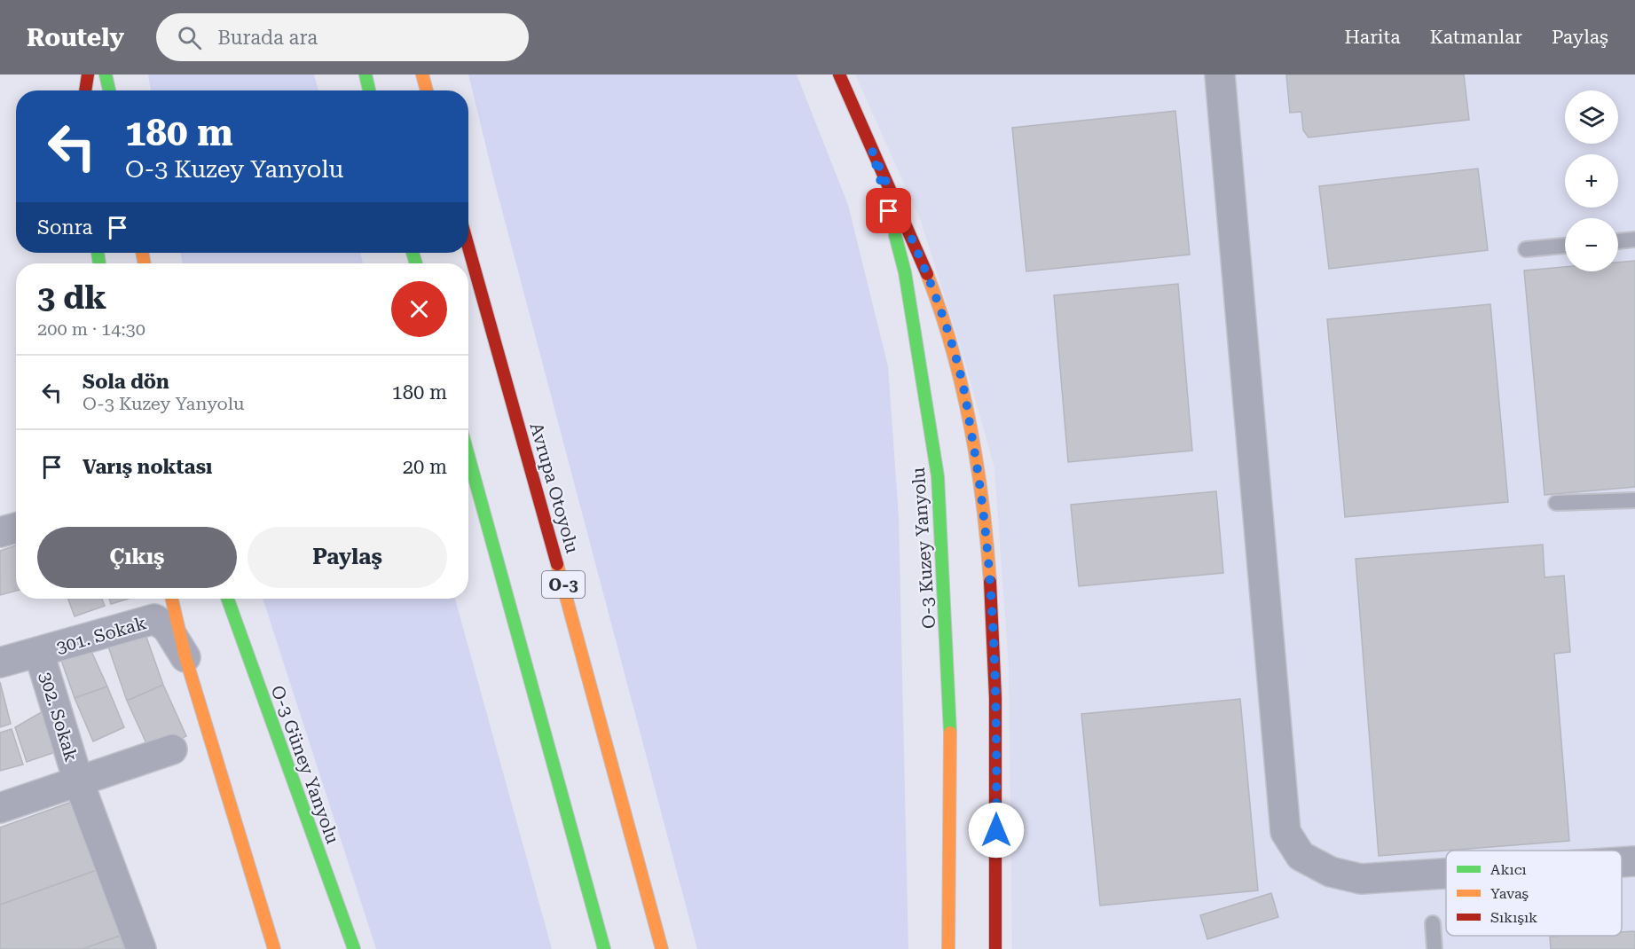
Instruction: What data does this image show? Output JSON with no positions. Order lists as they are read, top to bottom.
{
  "streets": {
    "main road": [
      "Avrupa Otoyolu",
      "O-3 Kuzey Yanyolu",
      "O-3",
      "O-3 Güney Yanyolu"
    ],
    "street": ["301. Sokak", "302. Sokak"]
  },
  "crossings": [
    ["301. Sokak", "302. Sokak"]
  ],
  "legend": ["Akıcı", "Yavaş", "Sıkışık"],
  "page": {
    "header": "Routely",
    "search": "Burada ara",
    "nav": ["Harita", "Katmanlar", "Paylaş"],
    "map_buttons": ["+", "−"],
    "turn": ["180 m", "O-3 Kuzey Yanyolu"],
    "then": "Sonra",
    "heading": ["3 dk", "200 m · 14:30"],
    "list": [
      {
        "name": "Sola dön",
        "note": "O-3 Kuzey Yanyolu",
        "value": "180 m"
      },
      {
        "name": "Varış noktası",
        "value": "20 m"
      }
    ],
    "buttons": ["Çıkış", "Paylaş"]
  }
}
